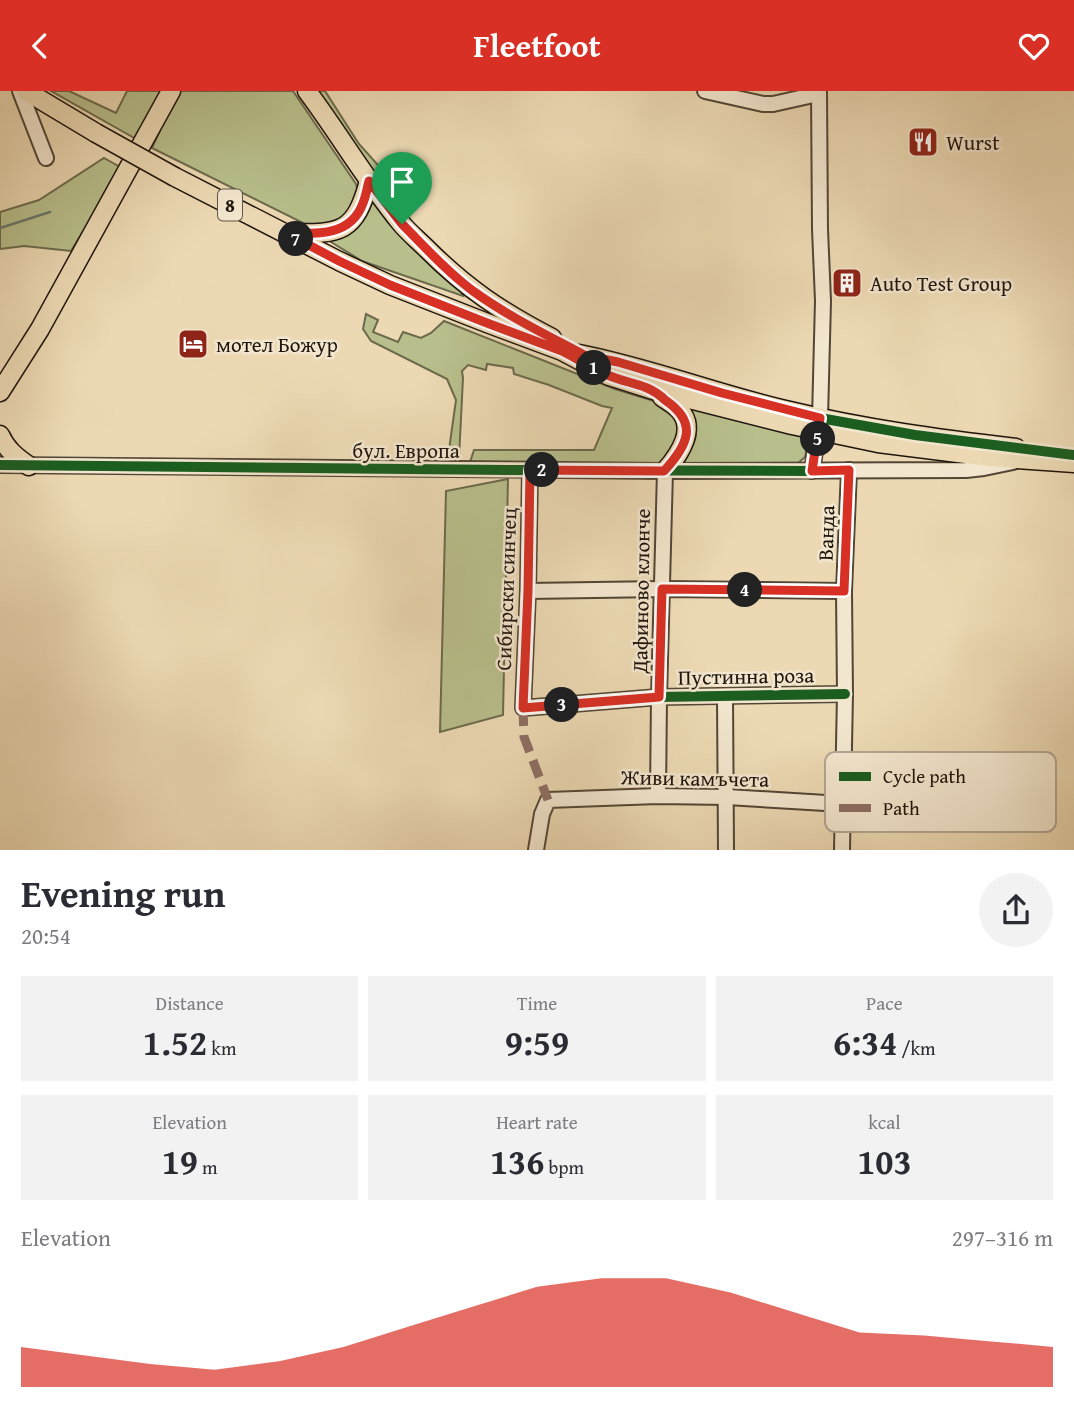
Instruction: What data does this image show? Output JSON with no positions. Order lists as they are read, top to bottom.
{
  "streets": {
    "main road": ["8"],
    "street": [
      "бул. Европа",
      "Ванда",
      "Сибирски синчец",
      "Дафиново клонче",
      "Пустинна роза",
      "Живи камъчета"
    ]
  },
  "crossings": [
    ["8", "бул. Европа"],
    ["бул. Европа", "Ванда"],
    ["бул. Европа", "Сибирски синчец"],
    ["бул. Европа", "Дафиново клонче"],
    ["Ванда", "Пустинна роза"],
    ["Сибирски синчец", "Пустинна роза"],
    ["Дафиново клонче", "Пустинна роза"],
    ["Дафиново клонче", "Живи камъчета"]
  ],
  "places": {
    "restaurant": ["Wurst"],
    "building": ["Auto Test Group"],
    "hotel": ["мотел Божур"]
  },
  "legend": ["Cycle path", "Path"],
  "page": {
    "header": "Fleetfoot",
    "pins": [
      "7",
      "1",
      "5",
      "2",
      "4",
      "3"
    ],
    "heading": ["Evening run", "20:54"],
    "stats": [
      ["Distance", "1.52 km"],
      ["Time", "9:59"],
      ["Pace", "6:34 /km"],
      ["Elevation", "19 m"],
      ["Heart rate", "136 bpm"],
      ["kcal", "103"]
    ],
    "chart": ["Elevation", "297–316 m"]
  }
}
